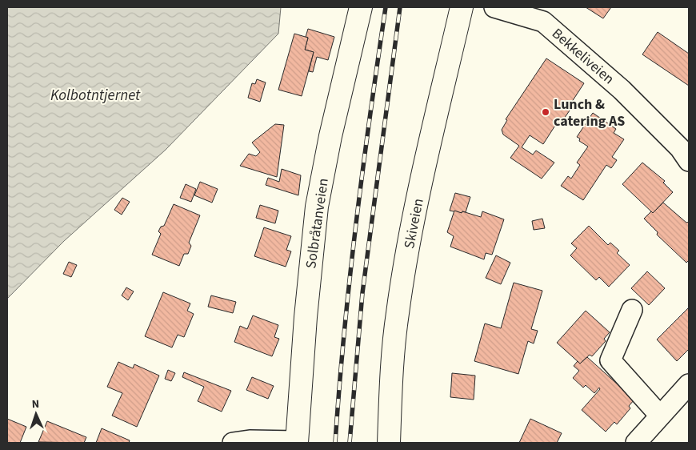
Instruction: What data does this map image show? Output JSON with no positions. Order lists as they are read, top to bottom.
{
  "streets": {
    "main road": ["Solbråtanveien", "Skiveien"],
    "street": ["Bekkeliveien"]
  },
  "water": ["Kolbotntjernet"],
  "places": ["Lunch & catering AS"],
  "north": "top"
}
